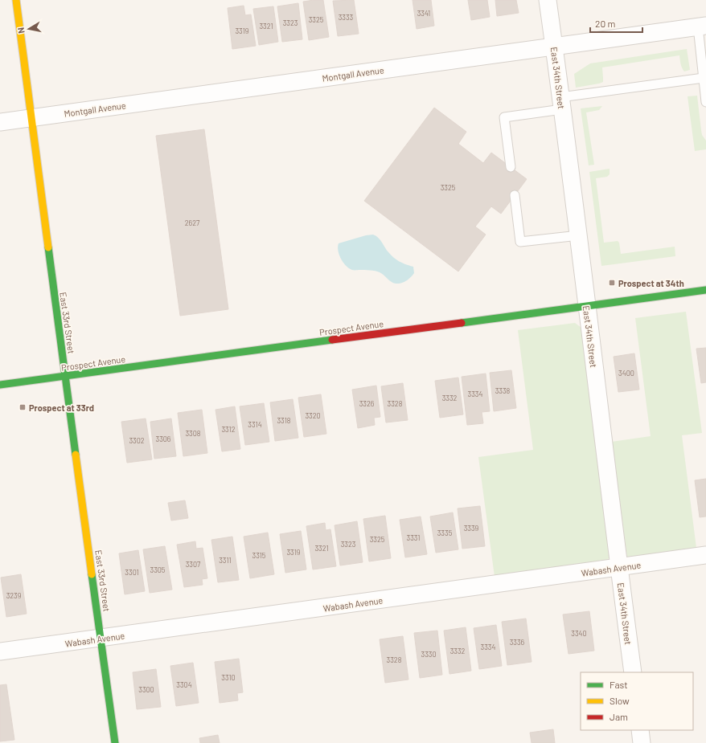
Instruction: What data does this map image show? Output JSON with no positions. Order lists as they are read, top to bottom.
{
  "streets": {
    "street": [
      "Montgall Avenue",
      "East 34th Street",
      "East 33rd Street",
      "Prospect Avenue",
      "Wabash Avenue"
    ]
  },
  "crossings": [
    ["Montgall Avenue", "East 34th Street"],
    ["Montgall Avenue", "East 33rd Street"],
    ["East 34th Street", "Prospect Avenue"],
    ["East 34th Street", "Wabash Avenue"],
    ["East 33rd Street", "Prospect Avenue"],
    ["East 33rd Street", "Wabash Avenue"]
  ],
  "places": {
    "transit": ["Prospect at 34th", "Prospect at 33rd"]
  },
  "house_numbers": [
    "3341",
    "3333",
    "3325",
    "3323",
    "3321",
    "3319",
    "3325",
    "2627",
    "3400",
    "3338",
    "3334",
    "3332",
    "3326",
    "3328",
    "3320",
    "3318",
    "3314",
    "3312",
    "3308",
    "3306",
    "3302",
    "3339",
    "3335",
    "3331",
    "3325",
    "3323",
    "3321",
    "3319",
    "3315",
    "3311",
    "3307",
    "3305",
    "3301",
    "3239",
    "3340",
    "3336",
    "3334",
    "3332",
    "3330",
    "3328",
    "3310",
    "3304",
    "3300"
  ],
  "legend": ["Fast", "Slow", "Jam"],
  "scale_bar": "20 m",
  "north": "left"
}
